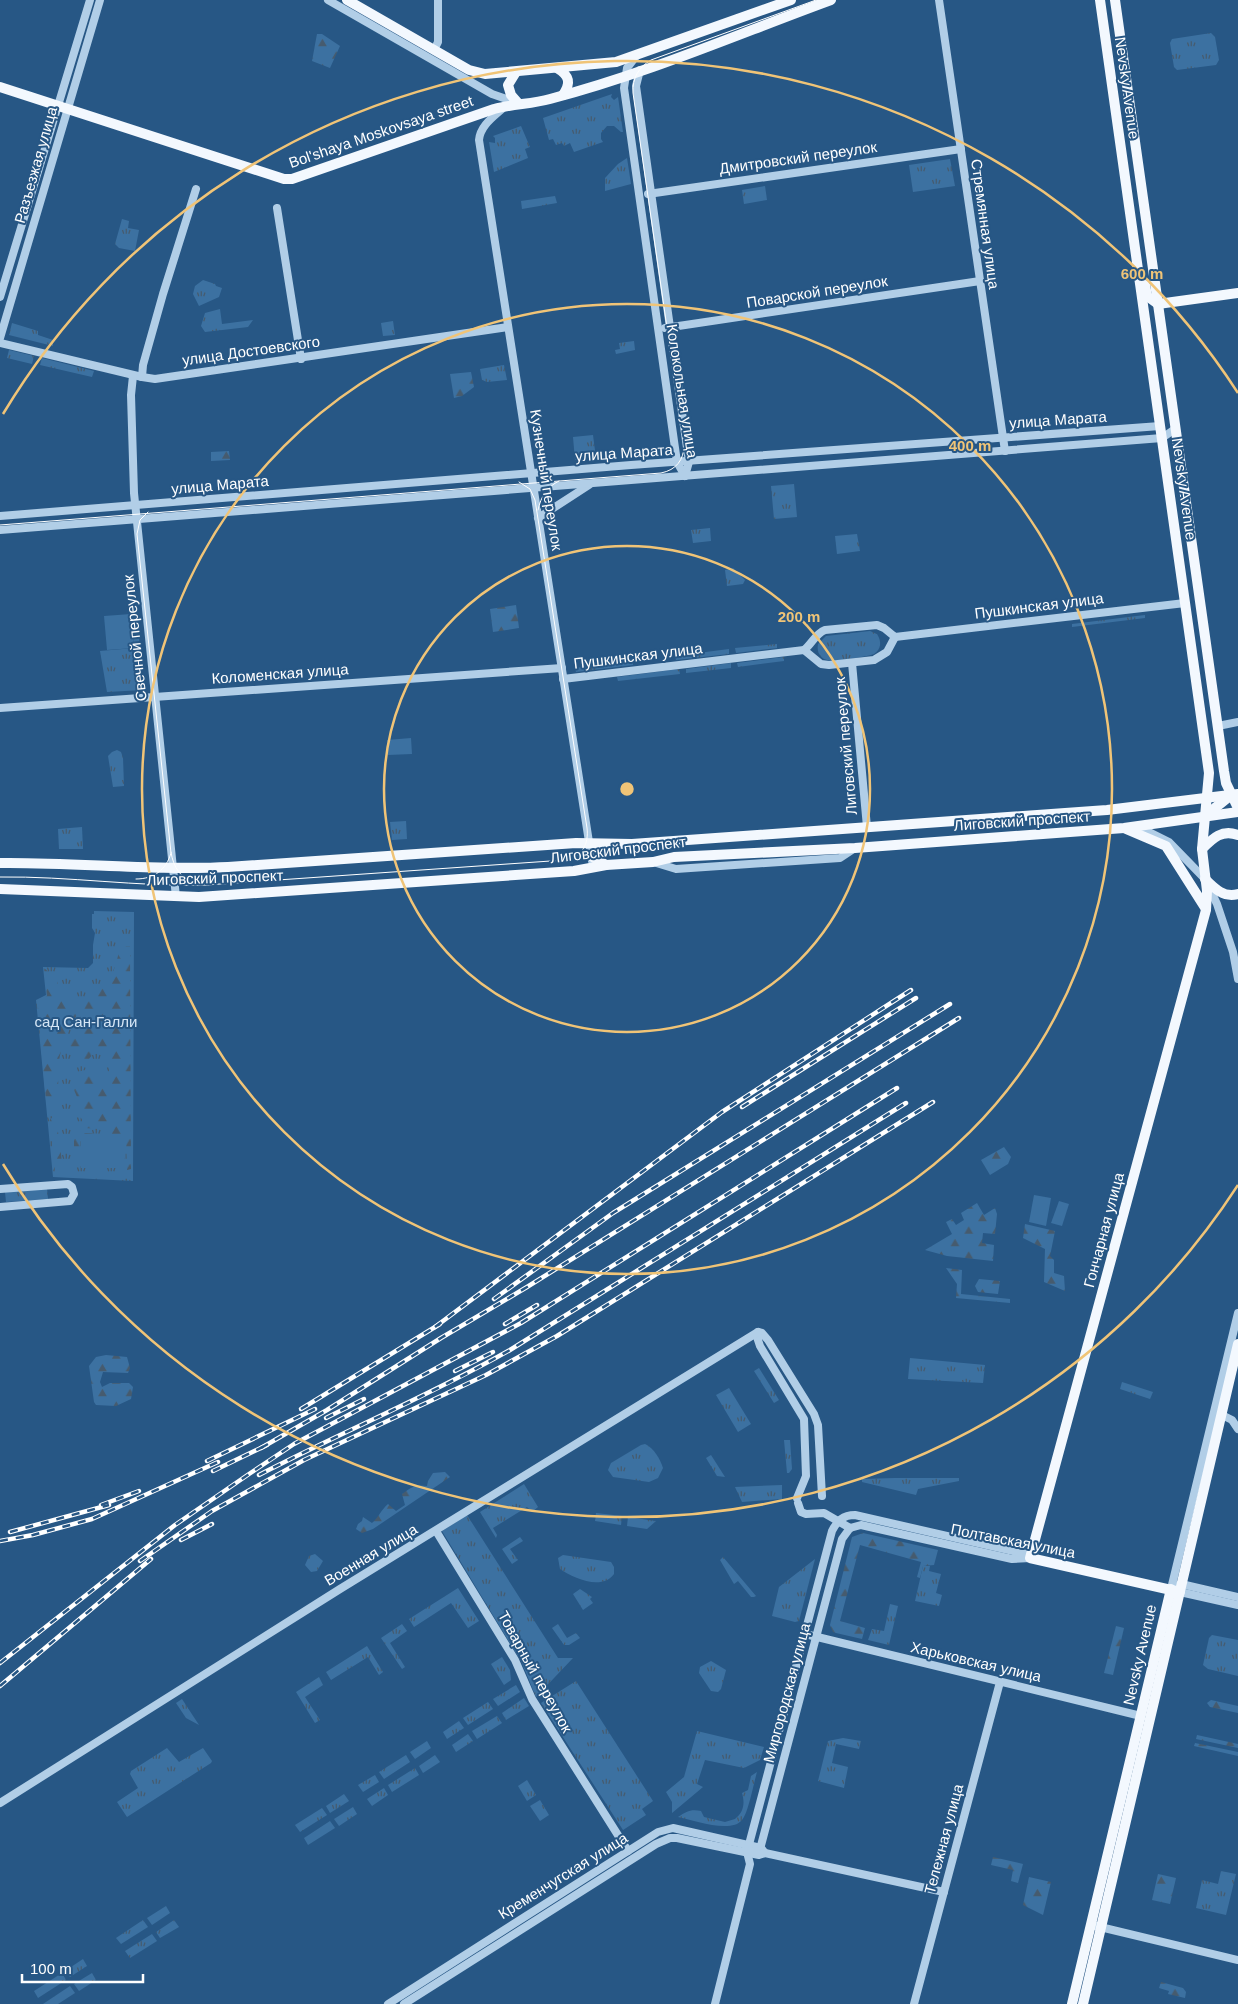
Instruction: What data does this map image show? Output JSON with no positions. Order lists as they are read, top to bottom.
{
  "streets": {
    "main road": [
      "Nevsky Avenue",
      "Bol'shaya Moskovsaya street",
      "Лиговский проспект",
      "Гончарная улица",
      "Полтавская улица"
    ],
    "street": [
      "Дмитровский переулок",
      "Разъезжая улица",
      "Стремянная улица",
      "Поварской переулок",
      "улица Достоевского",
      "Колокольная улица",
      "улица Марата",
      "Кузнечный переулок",
      "Пушкинская улица",
      "Свечной переулок",
      "Коломенская улица",
      "Лиговский переулок",
      "Военная улица",
      "Харьковская улица",
      "Товарный переулок",
      "Миргородская улица",
      "Тележная улица",
      "Кременчугская улица"
    ]
  },
  "crossings": [
    ["Nevsky Avenue", "улица Марата"],
    ["Nevsky Avenue", "Пушкинская улица"],
    ["Nevsky Avenue", "Лиговский проспект"],
    ["Nevsky Avenue", "Гончарная улица"],
    ["Nevsky Avenue", "Полтавская улица"],
    ["Nevsky Avenue", "Харьковская улица"],
    ["Bol'shaya Moskovsaya street", "Разъезжая улица"],
    ["Bol'shaya Moskovsaya street", "Колокольная улица"],
    ["Bol'shaya Moskovsaya street", "Кузнечный переулок"],
    ["Дмитровский переулок", "Стремянная улица"],
    ["Дмитровский переулок", "Колокольная улица"],
    ["Стремянная улица", "Поварской переулок"],
    ["Стремянная улица", "улица Марата"],
    ["Поварской переулок", "Колокольная улица"],
    ["улица Достоевского", "Кузнечный переулок"],
    ["улица Достоевского", "Свечной переулок"],
    ["Колокольная улица", "улица Марата"],
    ["улица Марата", "Кузнечный переулок"],
    ["улица Марата", "Свечной переулок"],
    ["Кузнечный переулок", "Пушкинская улица"],
    ["Кузнечный переулок", "Коломенская улица"],
    ["Кузнечный переулок", "Лиговский проспект"],
    ["Свечной переулок", "Коломенская улица"],
    ["Свечной переулок", "Лиговский проспект"],
    ["Лиговский переулок", "Лиговский проспект"],
    ["Гончарная улица", "Полтавская улица"],
    ["Полтавская улица", "Миргородская улица"],
    ["Военная улица", "Товарный переулок"],
    ["Харьковская улица", "Миргородская улица"],
    ["Харьковская улица", "Тележная улица"],
    ["Товарный переулок", "Кременчугская улица"],
    ["Миргородская улица", "Кременчугская улица"],
    ["Тележная улица", "Кременчугская улица"]
  ],
  "parks": ["сад Сан-Галли"],
  "scale_bar": "100 m",
  "rings": ["600 m", "400 m", "200 m"]
}
